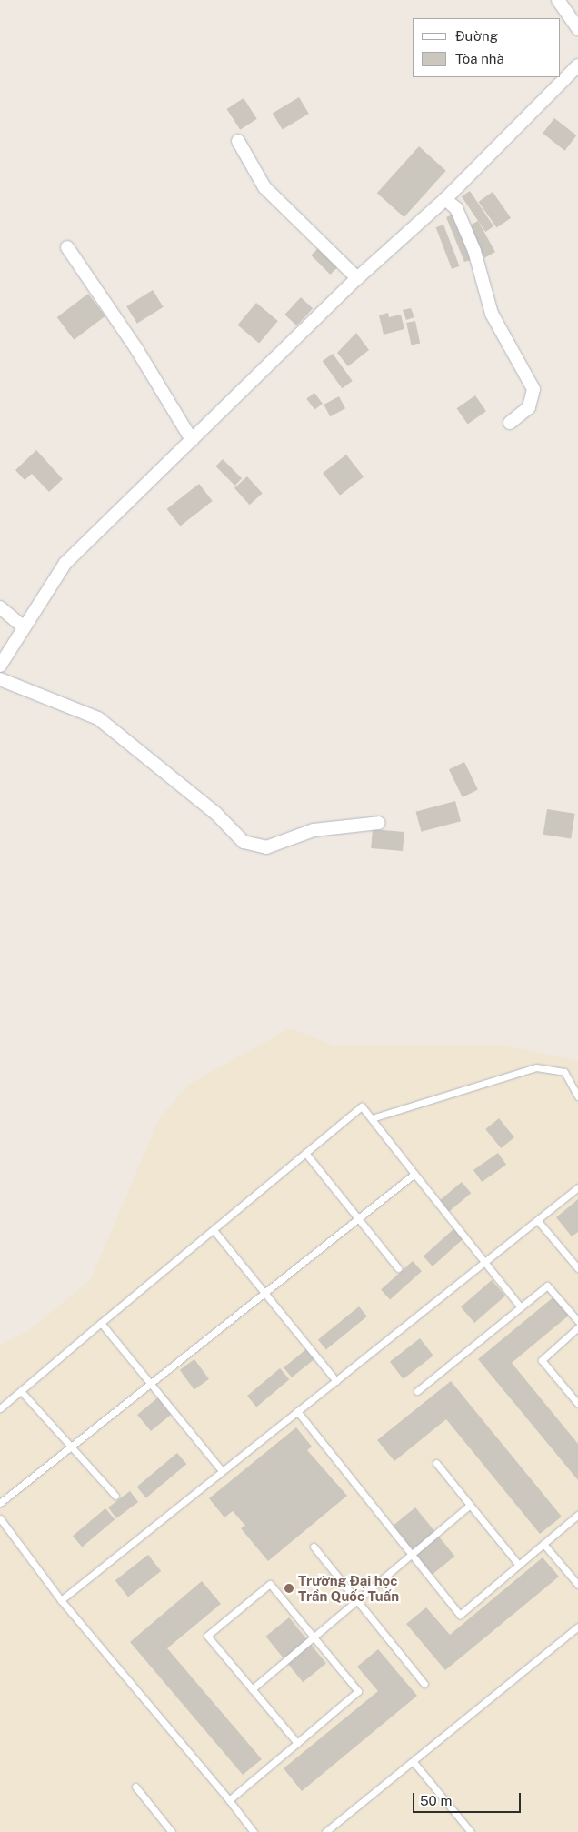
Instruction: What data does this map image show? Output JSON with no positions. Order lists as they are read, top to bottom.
{
  "places": ["Trường Đại học Trần Quốc Tuấn"],
  "legend": ["Đường", "Tòa nhà"],
  "scale_bar": "50 m"
}
